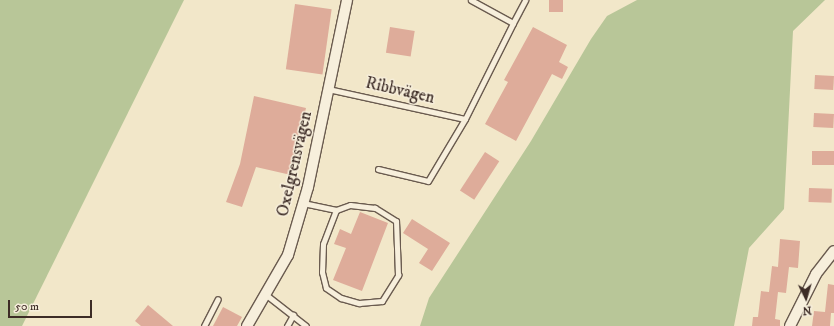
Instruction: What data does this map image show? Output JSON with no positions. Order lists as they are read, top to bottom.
{
  "streets": {
    "street": ["Oxelgrensvägen"],
    "lane": ["Ribbvägen"]
  },
  "crossings": [
    ["Ribbvägen", "Oxelgrensvägen"]
  ],
  "scale_bar": "50 m",
  "north": "bottom"
}
